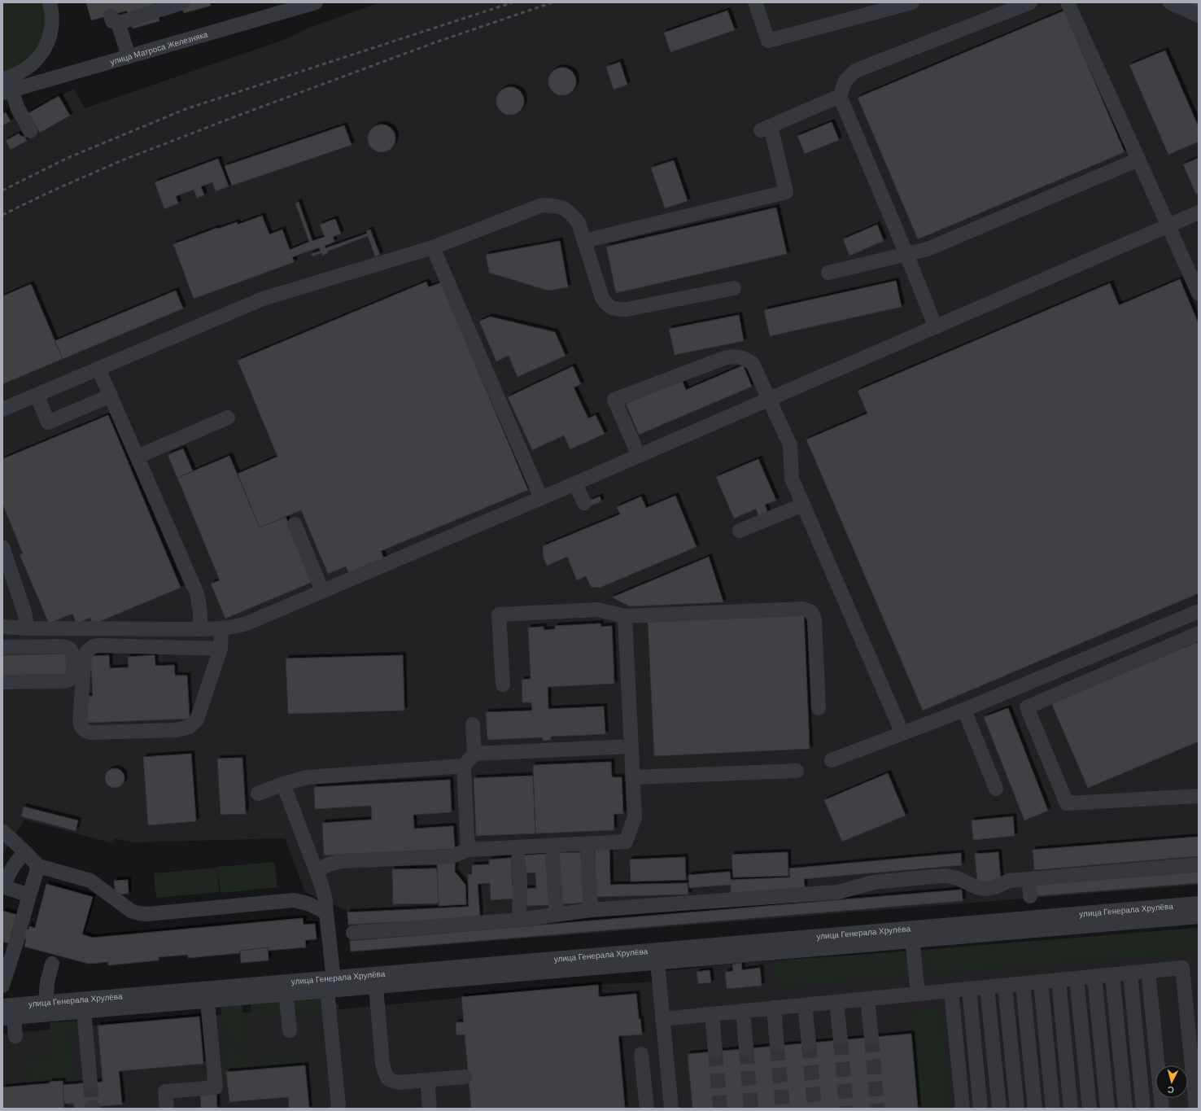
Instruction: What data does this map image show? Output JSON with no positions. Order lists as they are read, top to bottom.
{
  "streets": {
    "street": ["улица Матроса Железняка", "улица Генерала Хрулёва"]
  },
  "north": "bottom"
}
